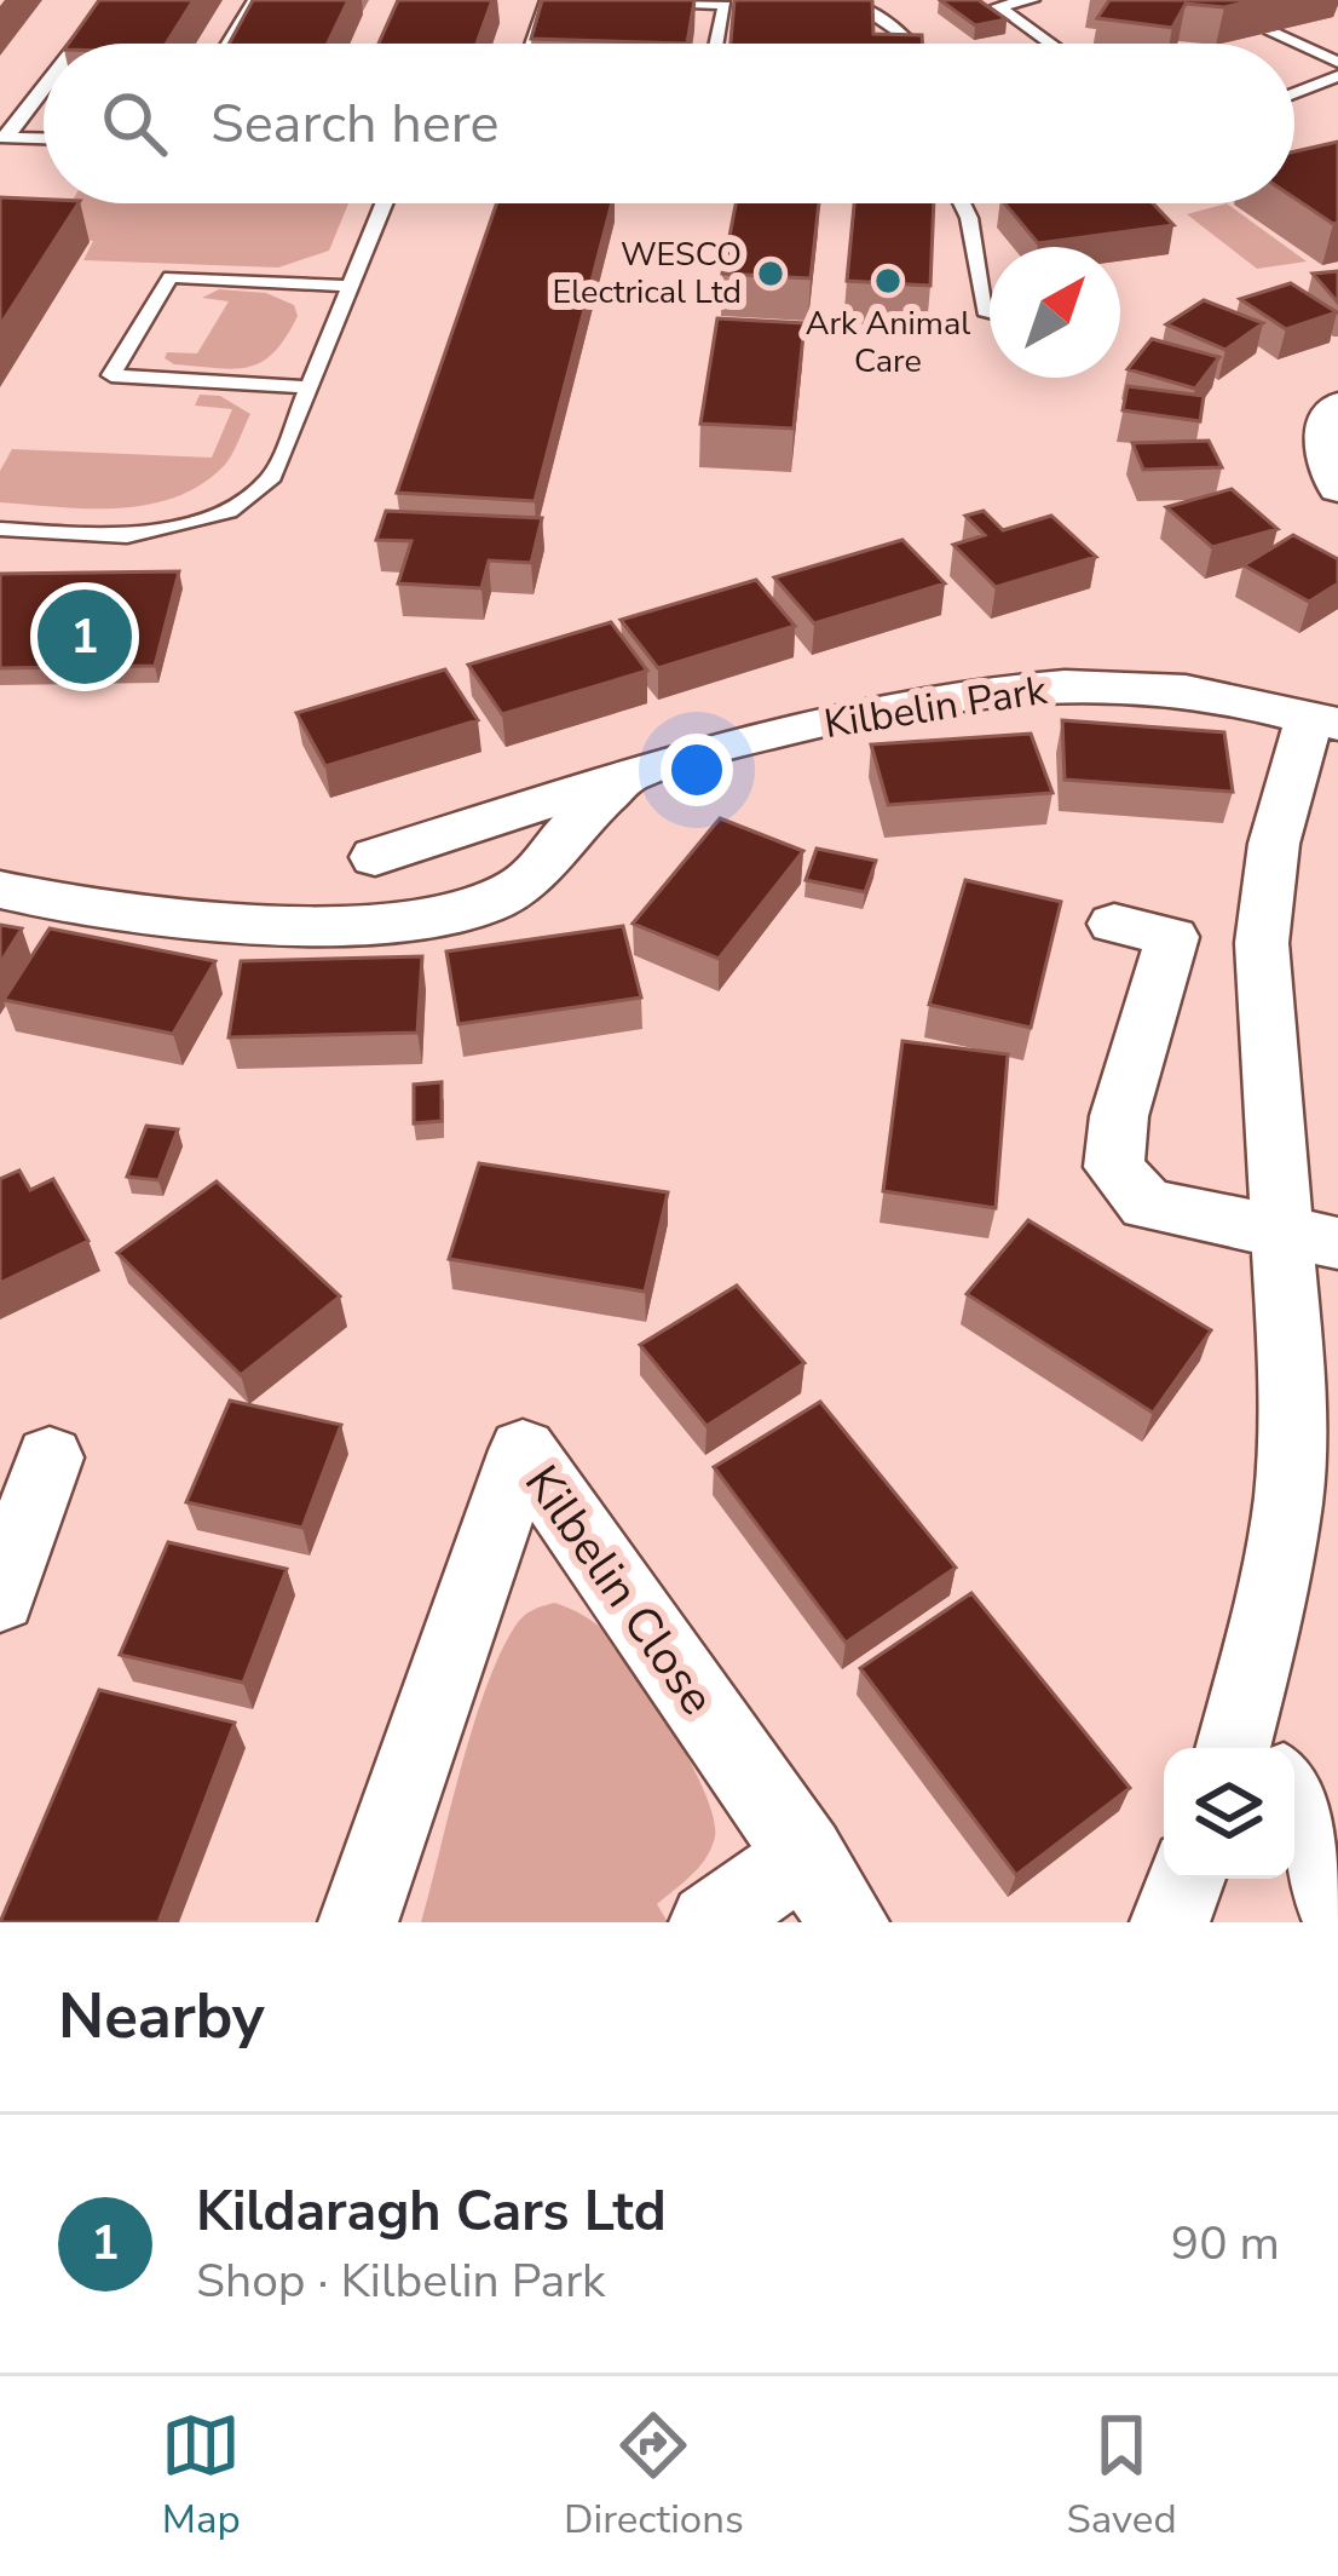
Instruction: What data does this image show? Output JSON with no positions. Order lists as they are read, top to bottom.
{
  "streets": {
    "street": ["Kilbelin Park", "Kilbelin Close"]
  },
  "places": ["WESCO Electrical Ltd", "Ark Animal Care"],
  "north": "top right",
  "page": {
    "search": "Search here",
    "pins": "1",
    "heading": "Nearby",
    "list": [
      {
        "mark": "1",
        "name": "Kildaragh Cars Ltd",
        "note": "Shop · Kilbelin Park",
        "value": "90 m"
      }
    ],
    "nav": ["Map", "Directions", "Saved"]
  }
}
